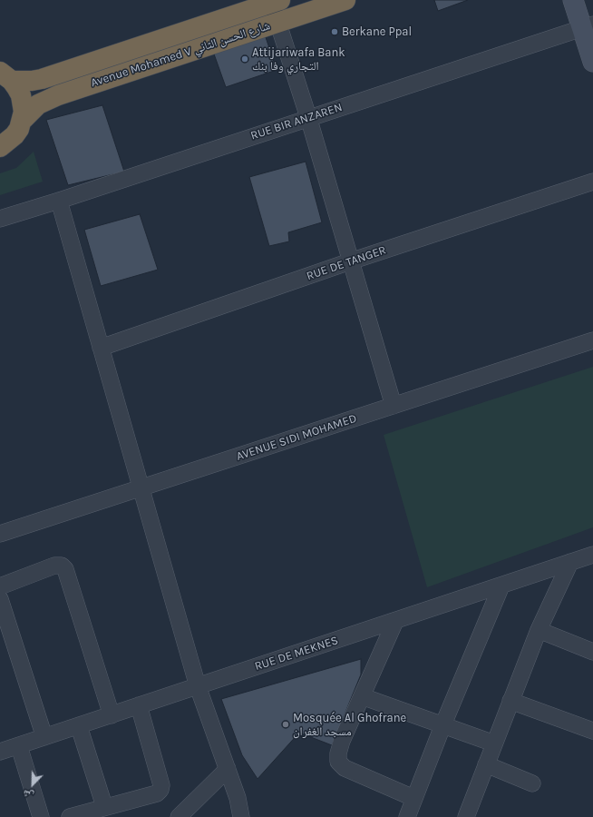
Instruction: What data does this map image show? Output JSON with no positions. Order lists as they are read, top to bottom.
{
  "streets": {
    "highway": ["Avenue Mohamed V شارع الحسن الثاني"],
    "street": [
      "RUE BIR ANZAREN",
      "RUE DE TANGER",
      "AVENUE SIDI MOHAMED",
      "RUE DE MEKNES"
    ]
  },
  "places": ["Berkane Ppal", "Attijariwafa Bank التجاري وفا بنك", "Mosquée Al Ghofrane مسجد الغفران"],
  "north": "bottom left"
}
